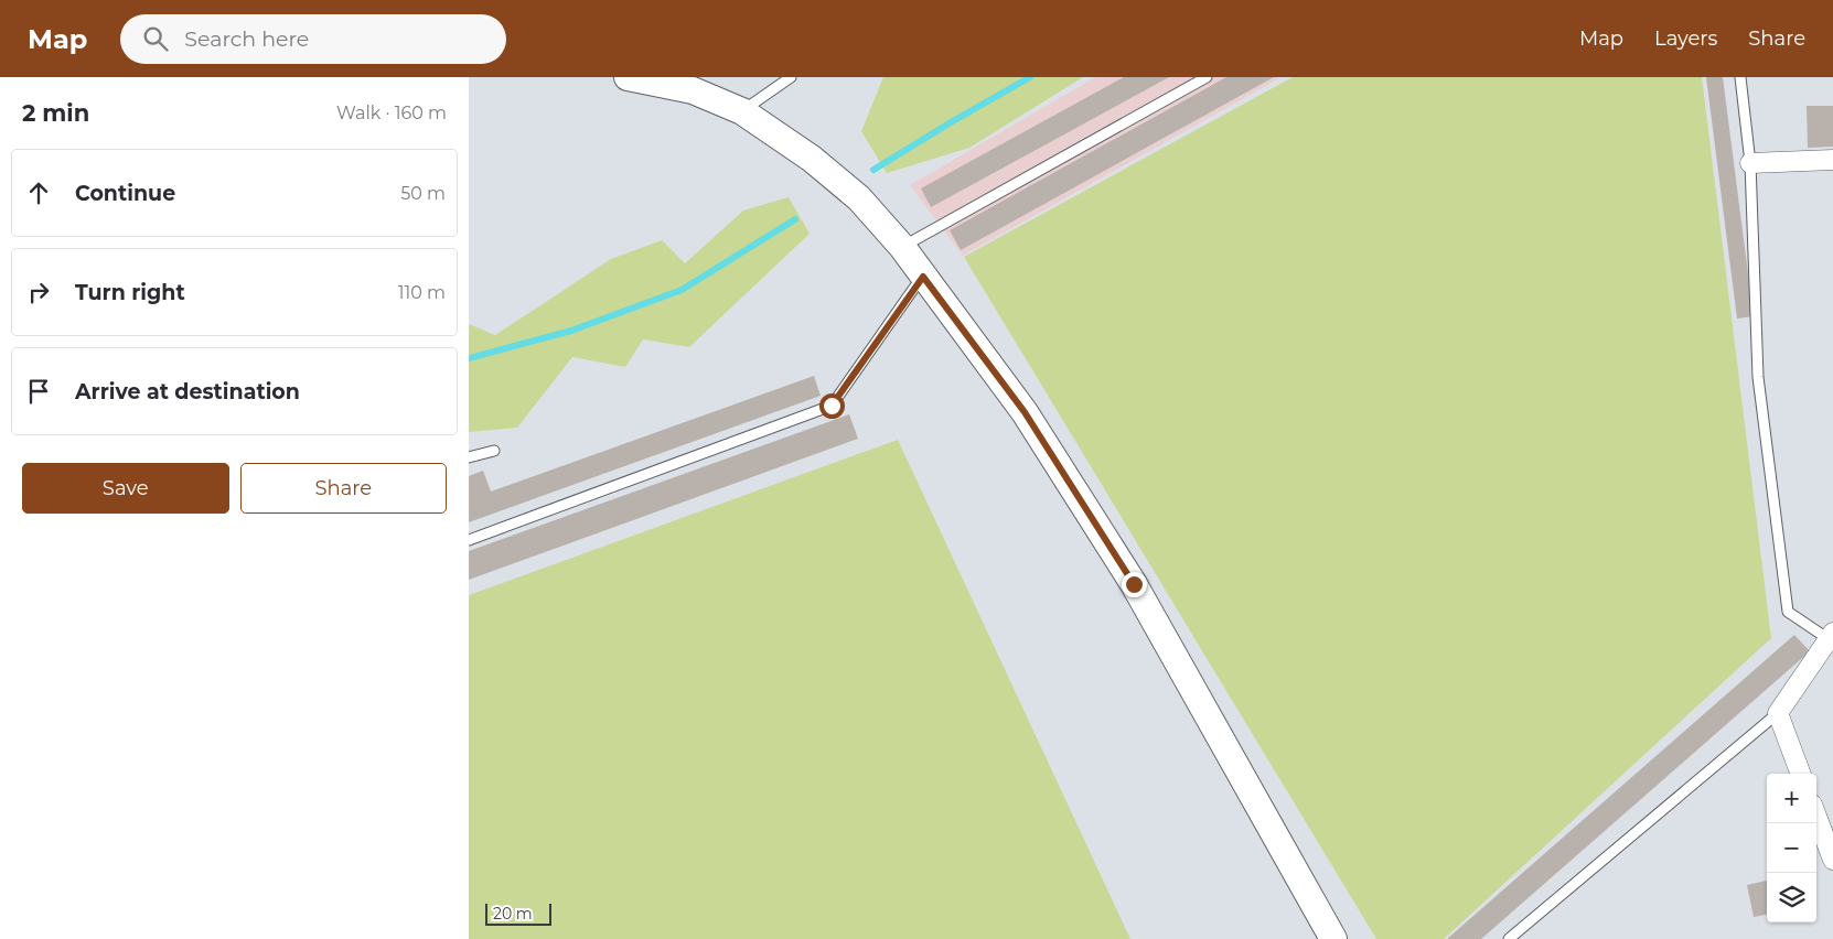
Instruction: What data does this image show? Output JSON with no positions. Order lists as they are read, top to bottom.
{
  "scale_bar": "20 m",
  "page": {
    "header": "Map",
    "search": "Search here",
    "nav": ["Map", "Layers", "Share"],
    "heading": ["2 min", "Walk · 160 m"],
    "list": [
      ["Continue", "50 m"],
      ["Turn right", "110 m"],
      "Arrive at destination"
    ],
    "buttons": ["Save", "Share"],
    "map_buttons": ["+", "−"],
    "scale": "20 m"
  }
}
